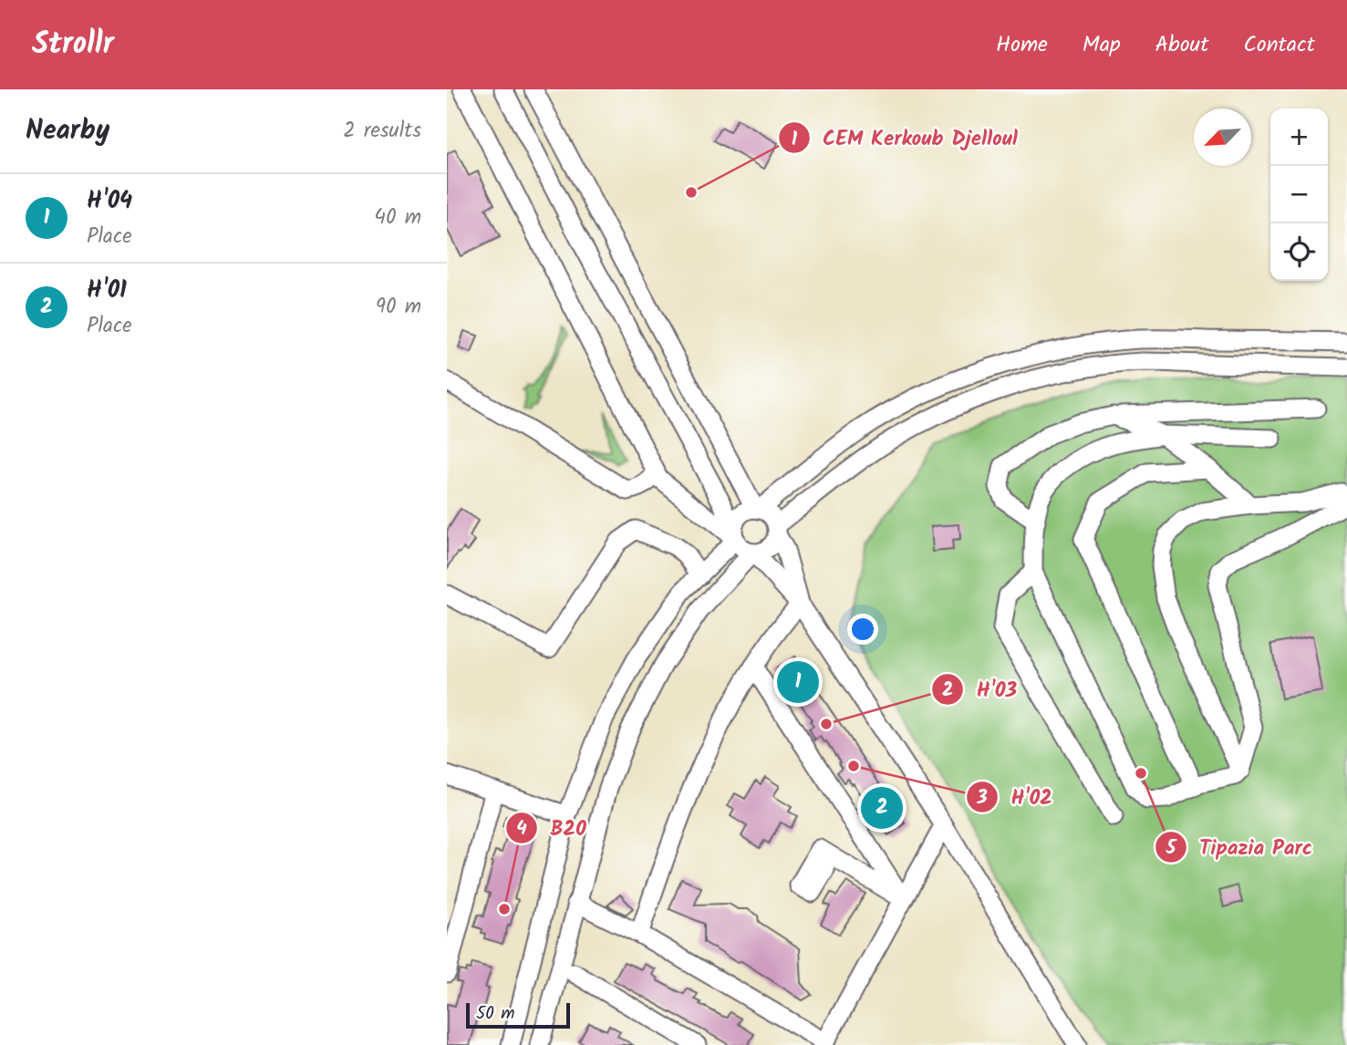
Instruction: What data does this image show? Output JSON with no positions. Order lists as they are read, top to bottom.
{
  "places": [
    "CEM Kerkoub Djelloul",
    "H'03",
    "H'02",
    "Tipazia Parc",
    "B20"
  ],
  "scale_bar": "50 m",
  "north": "bottom left",
  "page": {
    "header": "Strollr",
    "nav": [
      "Home",
      "Map",
      "About",
      "Contact"
    ],
    "heading": ["Nearby", "2 results"],
    "map_buttons": ["+", "−"],
    "list": [
      {
        "mark": "1",
        "name": "H'04",
        "note": "Place",
        "value": "40 m"
      },
      {
        "mark": "2",
        "name": "H'01",
        "note": "Place",
        "value": "90 m"
      }
    ],
    "pins": ["1", "2"],
    "scale": "50 m"
  }
}
